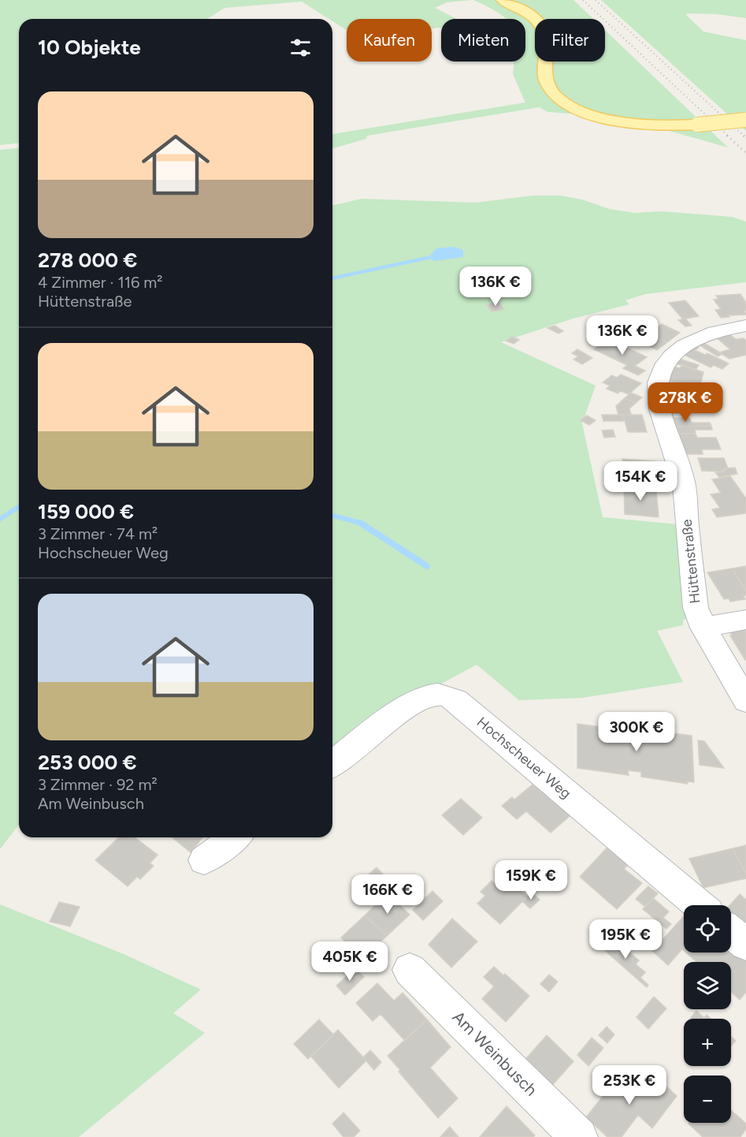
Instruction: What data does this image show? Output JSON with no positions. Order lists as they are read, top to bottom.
{
  "streets": {
    "street": ["Hüttenstraße", "Hochscheuer Weg", "Am Weinbusch"]
  },
  "page": {
    "chip": ["Kaufen", "Mieten", "Filter"],
    "heading": "10 Objekte",
    "list": [
      {
        "name": "278 000 €",
        "note": "4 Zimmer · 116 m² · Hüttenstraße"
      },
      {
        "name": "159 000 €",
        "note": "3 Zimmer · 74 m² · Hochscheuer Weg"
      },
      {
        "name": "253 000 €",
        "note": "3 Zimmer · 92 m² · Am Weinbusch"
      }
    ],
    "price": [
      "136K €",
      "136K €",
      "278K €",
      "154K €",
      "300K €",
      "159K €",
      "166K €",
      "195K €",
      "405K €",
      "253K €"
    ],
    "map_buttons": ["+", "−"]
  }
}
